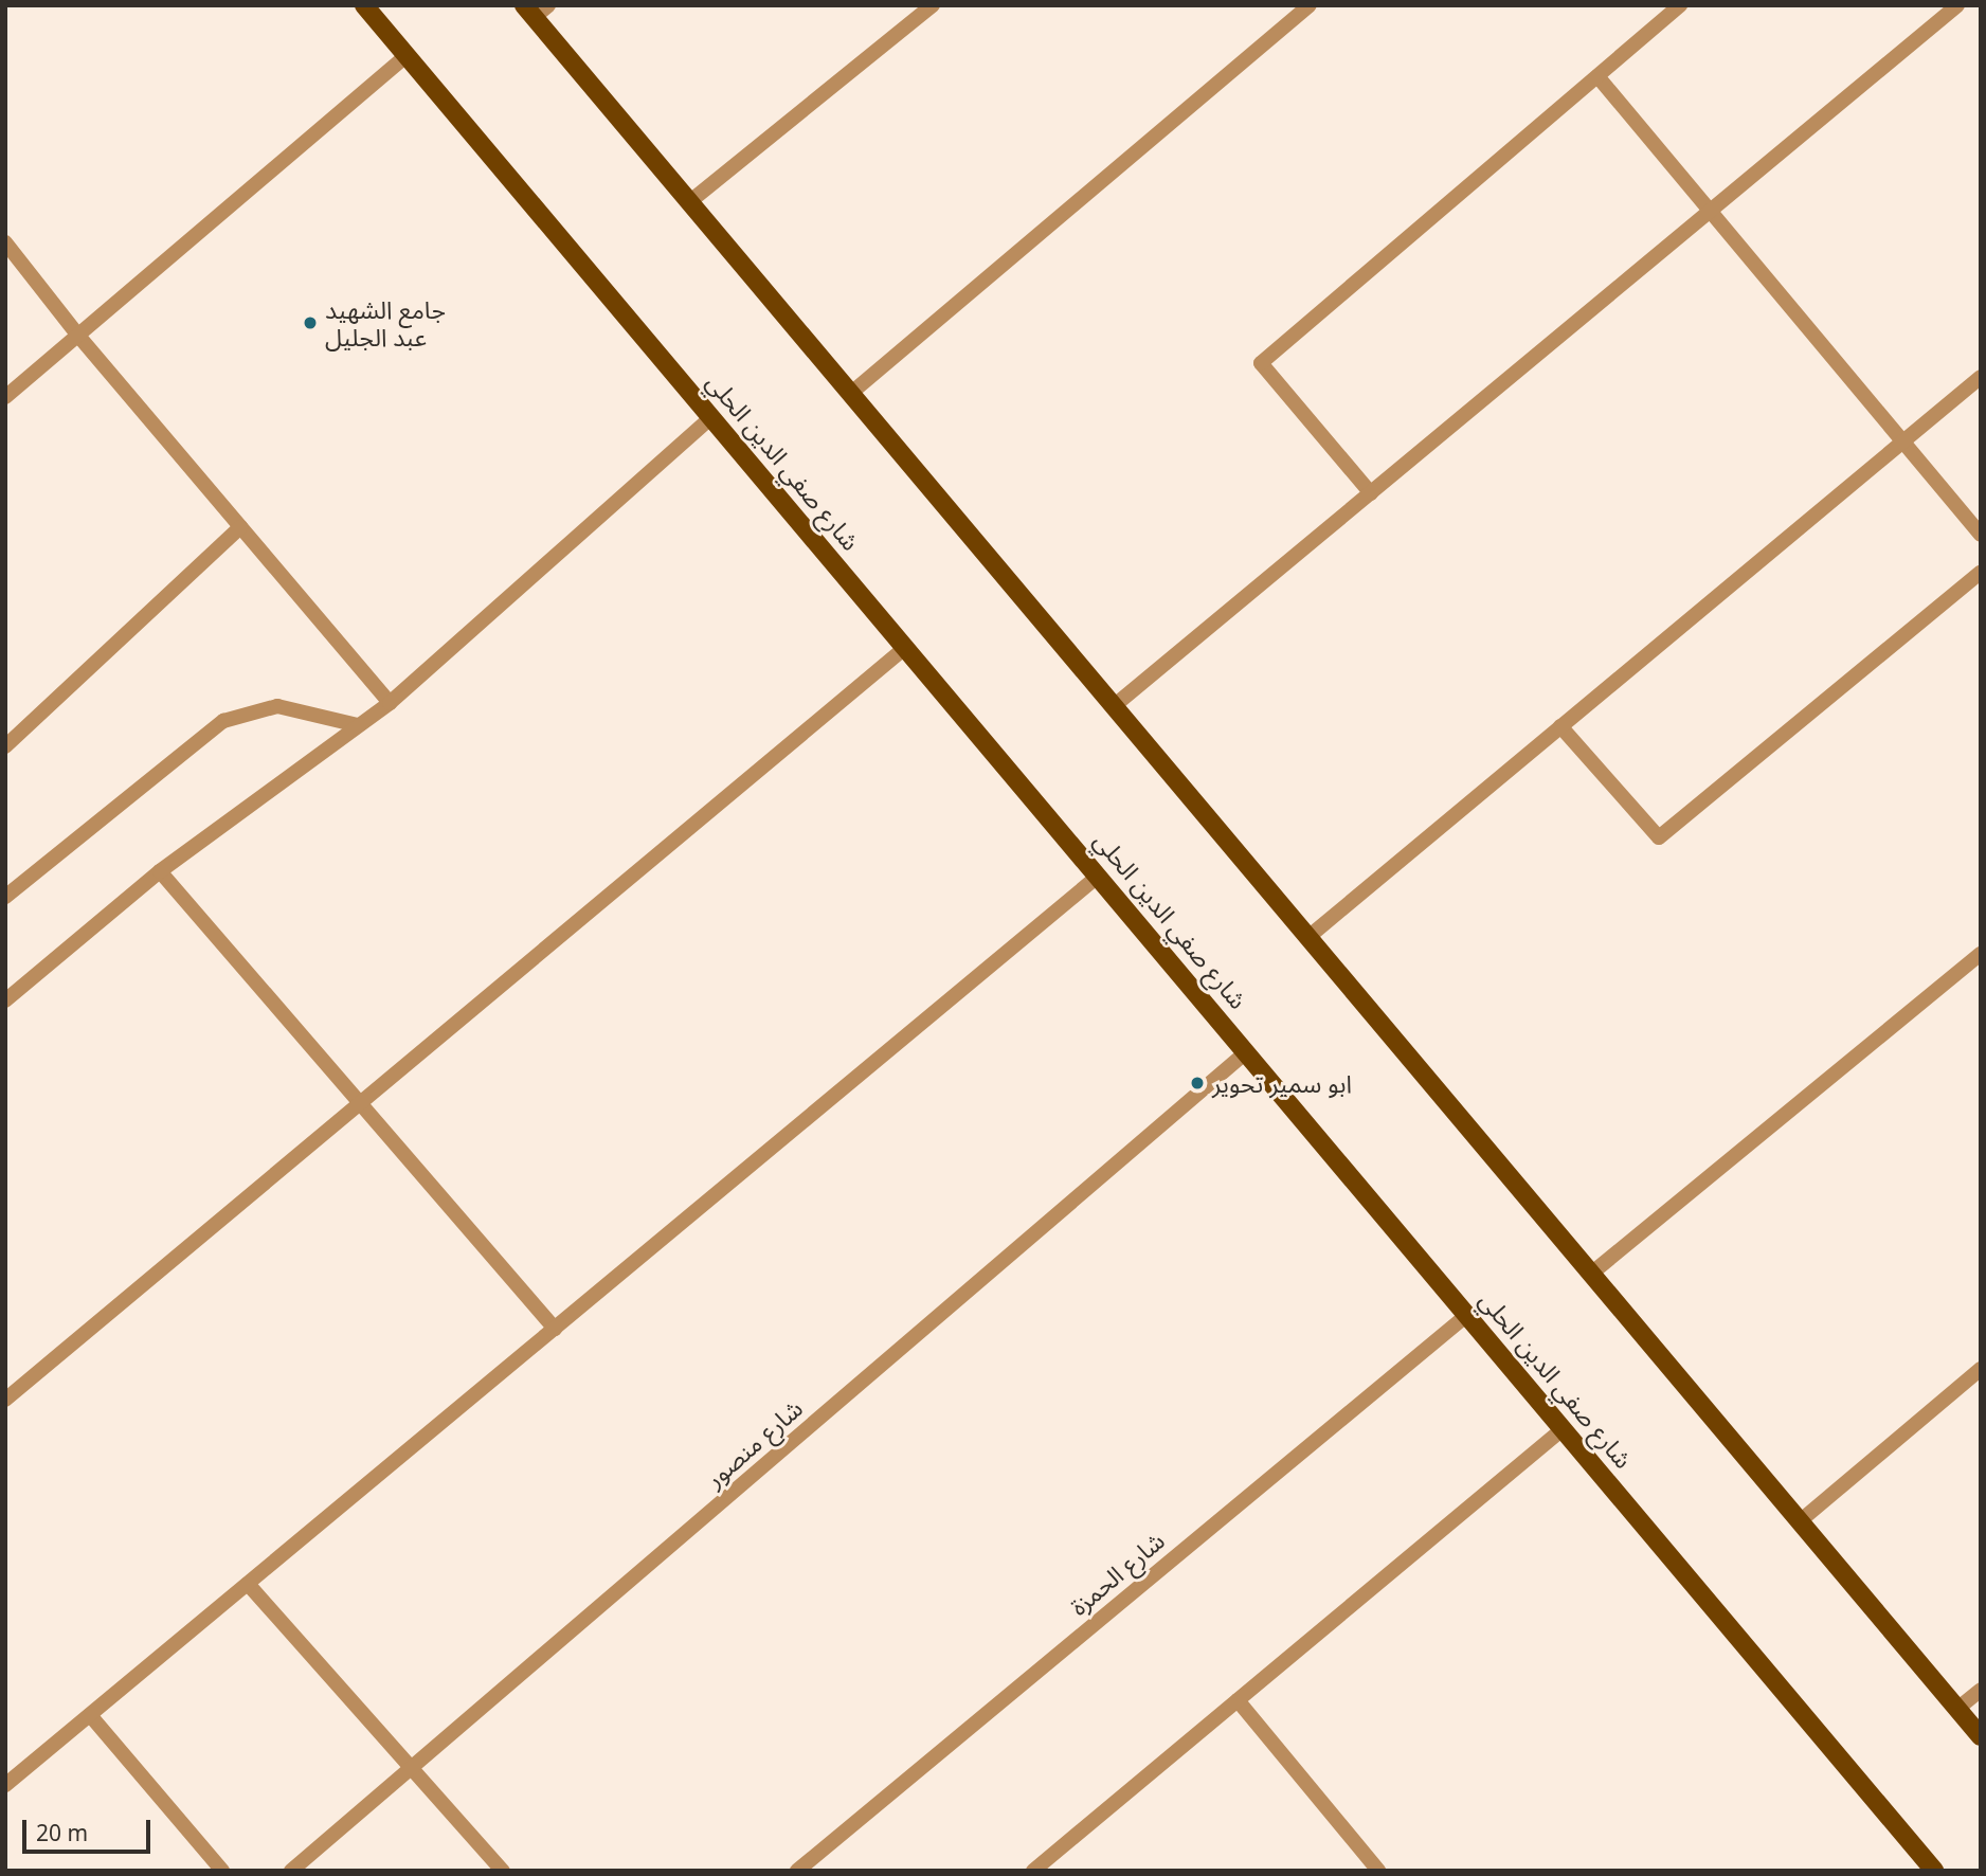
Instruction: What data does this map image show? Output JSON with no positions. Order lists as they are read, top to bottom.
{
  "streets": {
    "main road": ["شارع صفي الدين الحلي"],
    "street": ["شارع منصور", "شارع الحمزة"]
  },
  "crossings": [
    ["شارع صفي الدين الحلي", "شارع منصور"],
    ["شارع صفي الدين الحلي", "شارع الحمزة"]
  ],
  "places": ["جامع الشهيد عبد الجليل", "ابو سمير تحوير"],
  "scale_bar": "20 m"
}
